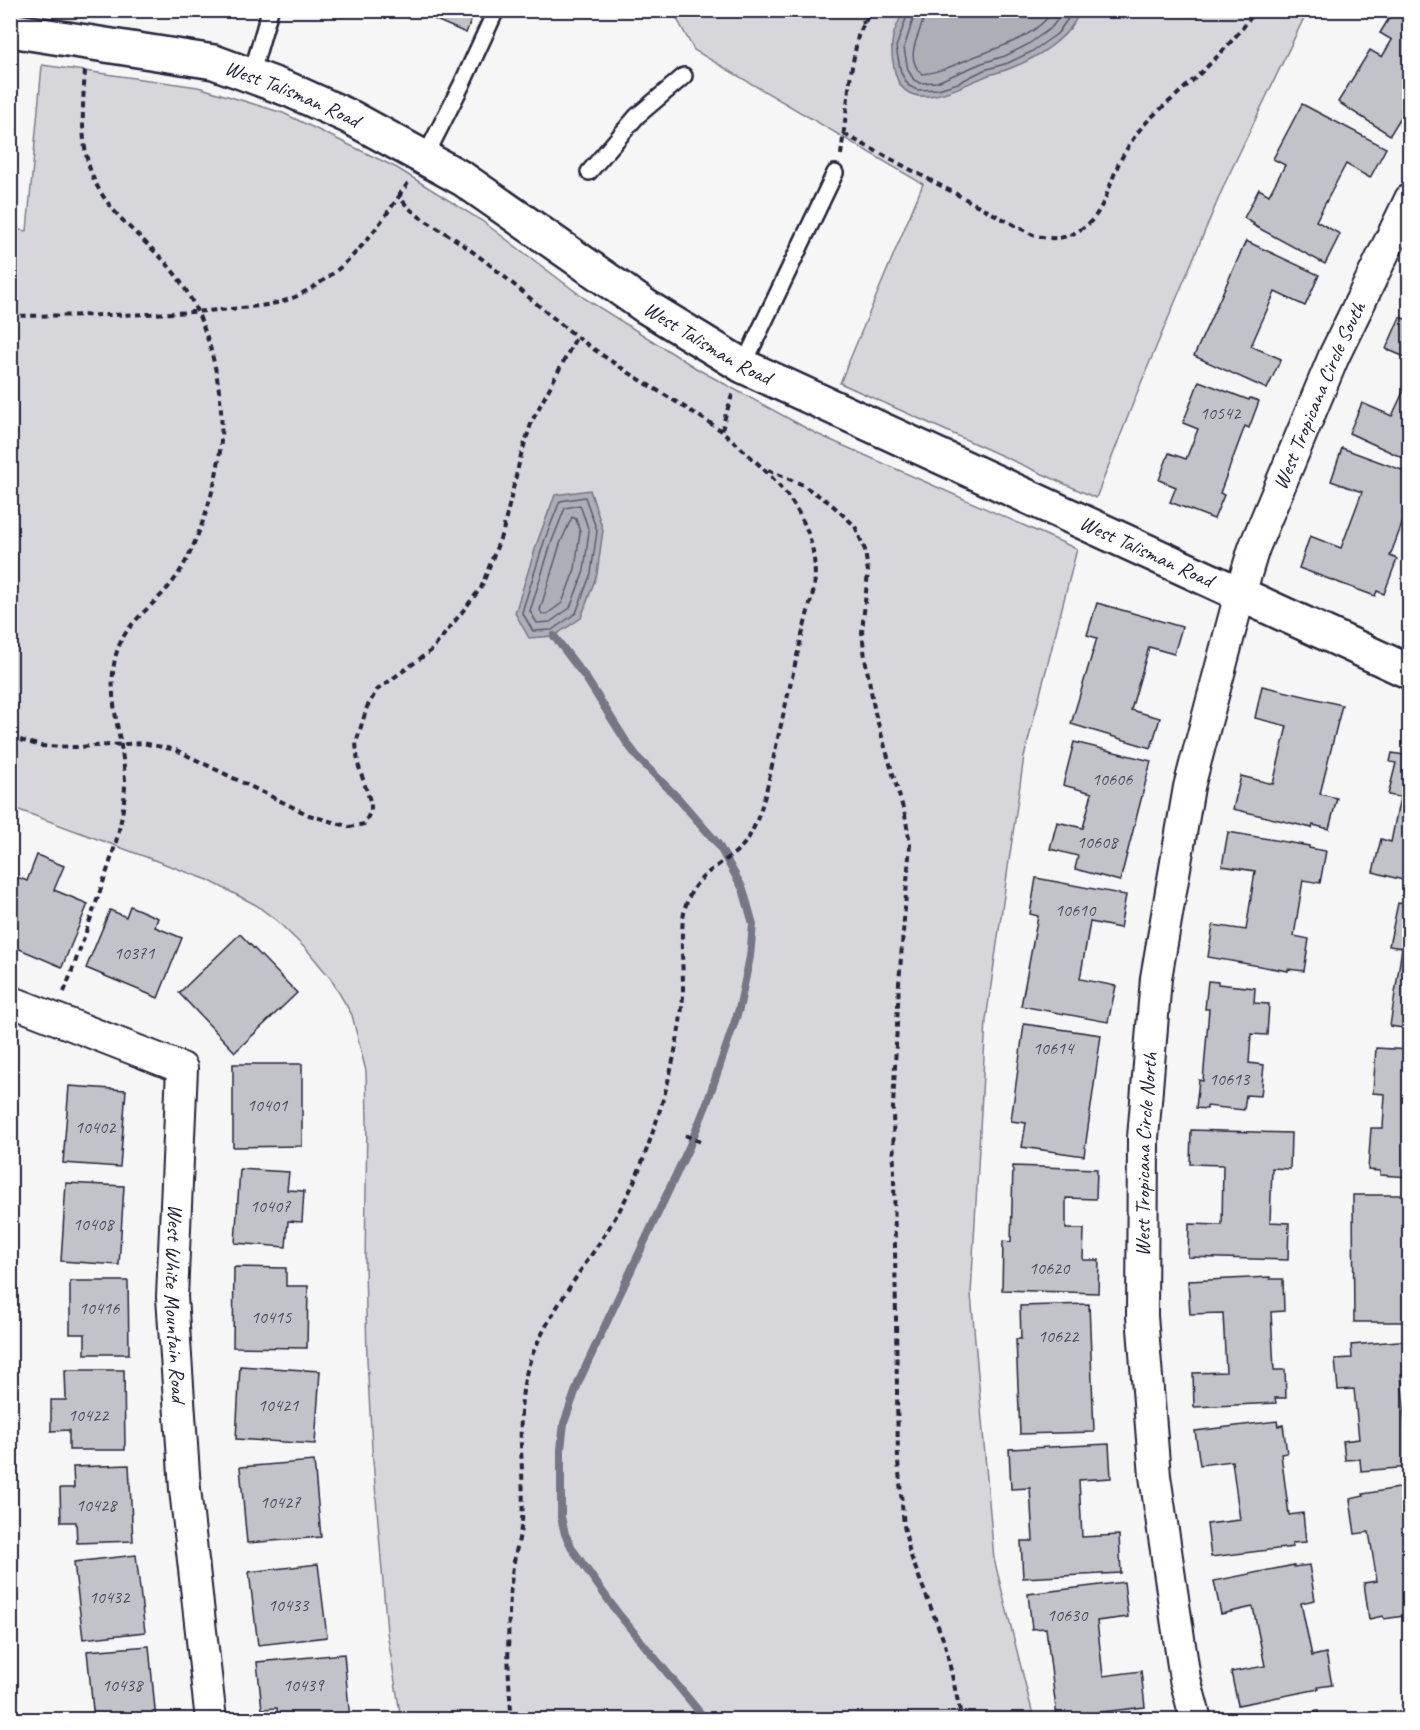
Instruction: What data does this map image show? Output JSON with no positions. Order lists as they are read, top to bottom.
{
  "streets": {
    "street": [
      "West Talisman Road",
      "West Tropicana Circle South",
      "West Tropicana Circle North",
      "West White Mountain Road"
    ]
  },
  "crossings": [
    ["West Talisman Road", "West Tropicana Circle South"],
    ["West Talisman Road", "West Tropicana Circle North"],
    ["West Tropicana Circle South", "West Tropicana Circle North"]
  ],
  "house_numbers": [
    "10542",
    "10606",
    "10608",
    "10610",
    "10371",
    "10614",
    "10613",
    "10401",
    "10402",
    "10407",
    "10408",
    "10620",
    "10416",
    "10415",
    "10622",
    "10421",
    "10422",
    "10427",
    "10428",
    "10432",
    "10433",
    "10630",
    "10438",
    "10439"
  ]
}
